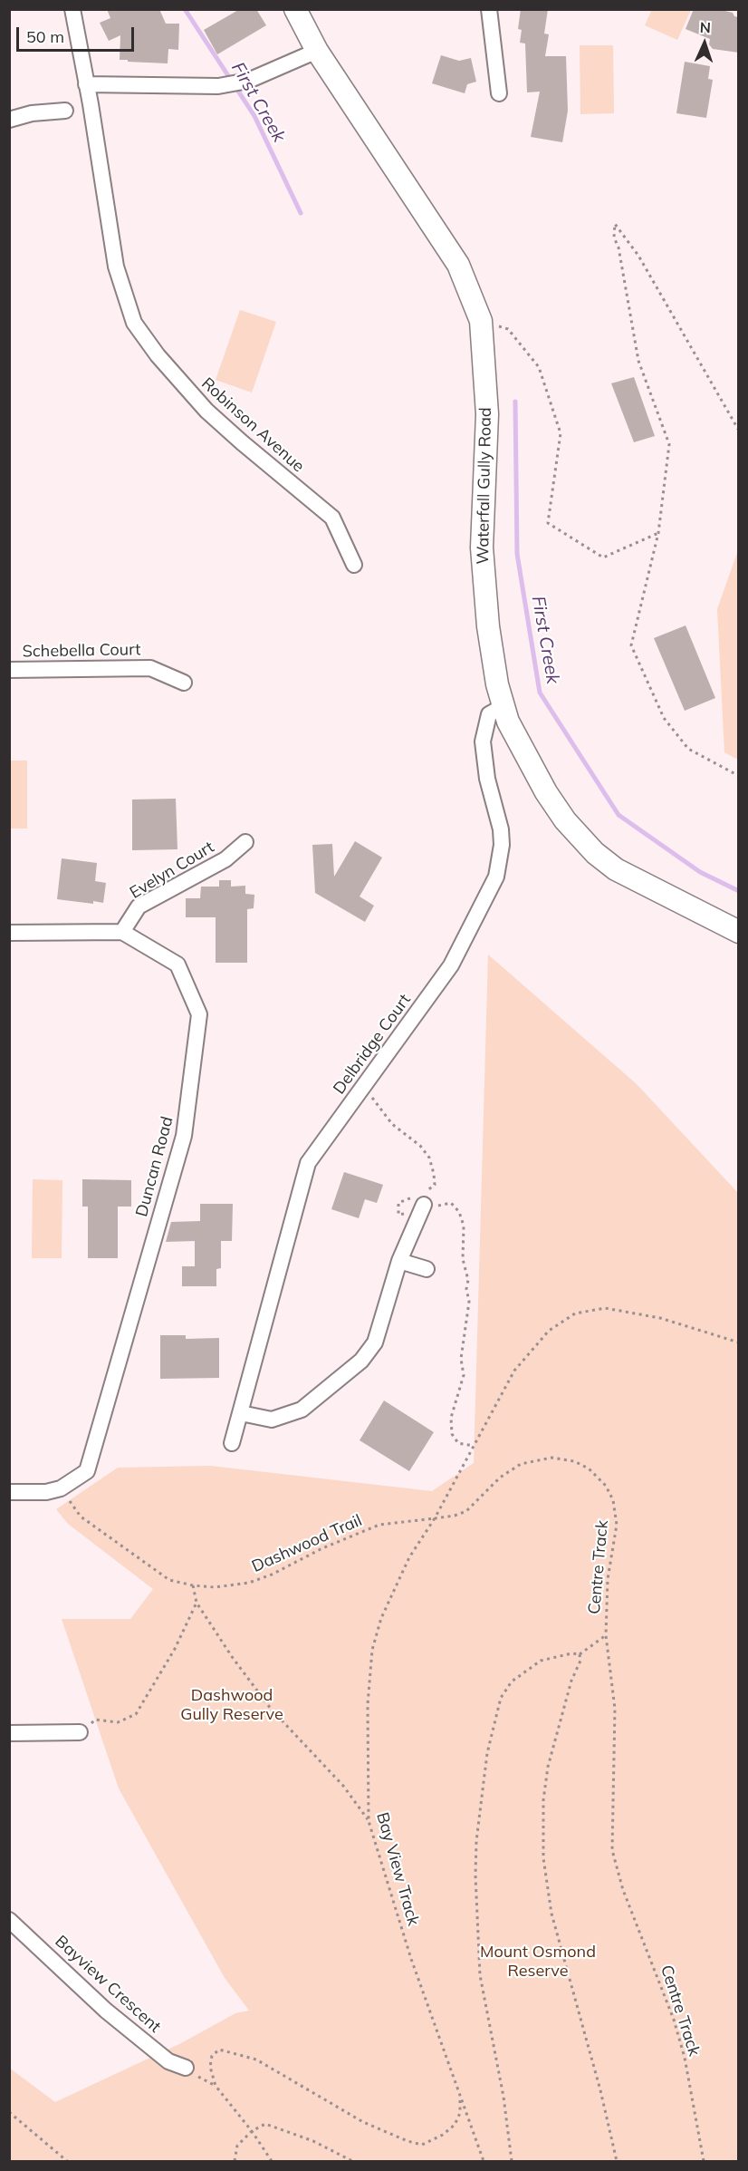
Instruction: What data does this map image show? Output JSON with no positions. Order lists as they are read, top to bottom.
{
  "streets": {
    "street": [
      "Robinson Avenue",
      "Waterfall Gully Road",
      "Schebella Court",
      "Evelyn Court",
      "Delbridge Court",
      "Duncan Road",
      "Bayview Crescent"
    ],
    "path": ["Dashwood Trail", "Centre Track", "Bay View Track"]
  },
  "crossings": [
    ["Waterfall Gully Road", "Delbridge Court"],
    ["Evelyn Court", "Duncan Road"],
    ["Duncan Road", "Dashwood Trail"],
    ["Dashwood Trail", "Centre Track"],
    ["Dashwood Trail", "Bay View Track"],
    ["Centre Track", "Bay View Track"]
  ],
  "water": ["First Creek"],
  "parks": ["Dashwood Gully Reserve", "Mount Osmond Reserve"],
  "scale_bar": "50 m",
  "north": "top"
}
